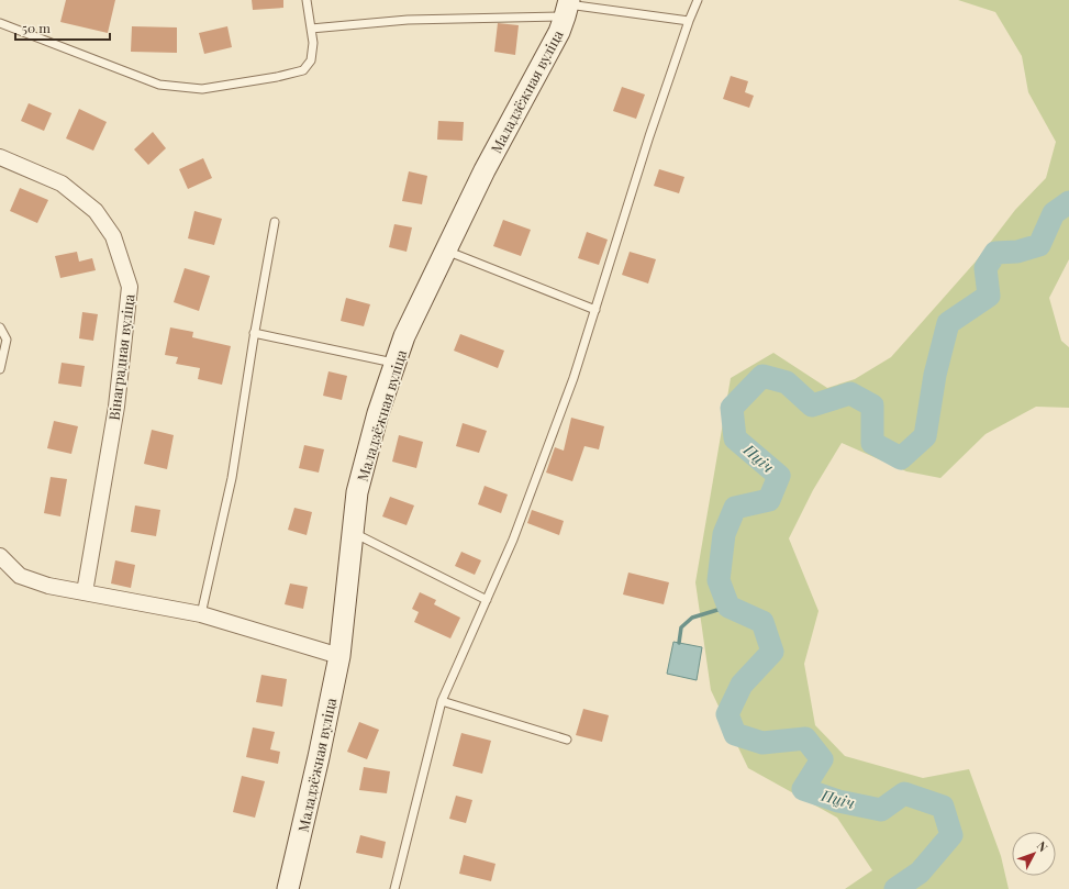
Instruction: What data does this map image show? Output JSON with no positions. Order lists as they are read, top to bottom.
{
  "streets": {
    "street": ["Маладзёжная вуліца", "Вінаградная вуліца"]
  },
  "water": ["Пціч"],
  "scale_bar": "50 m",
  "north": "top right"
}
